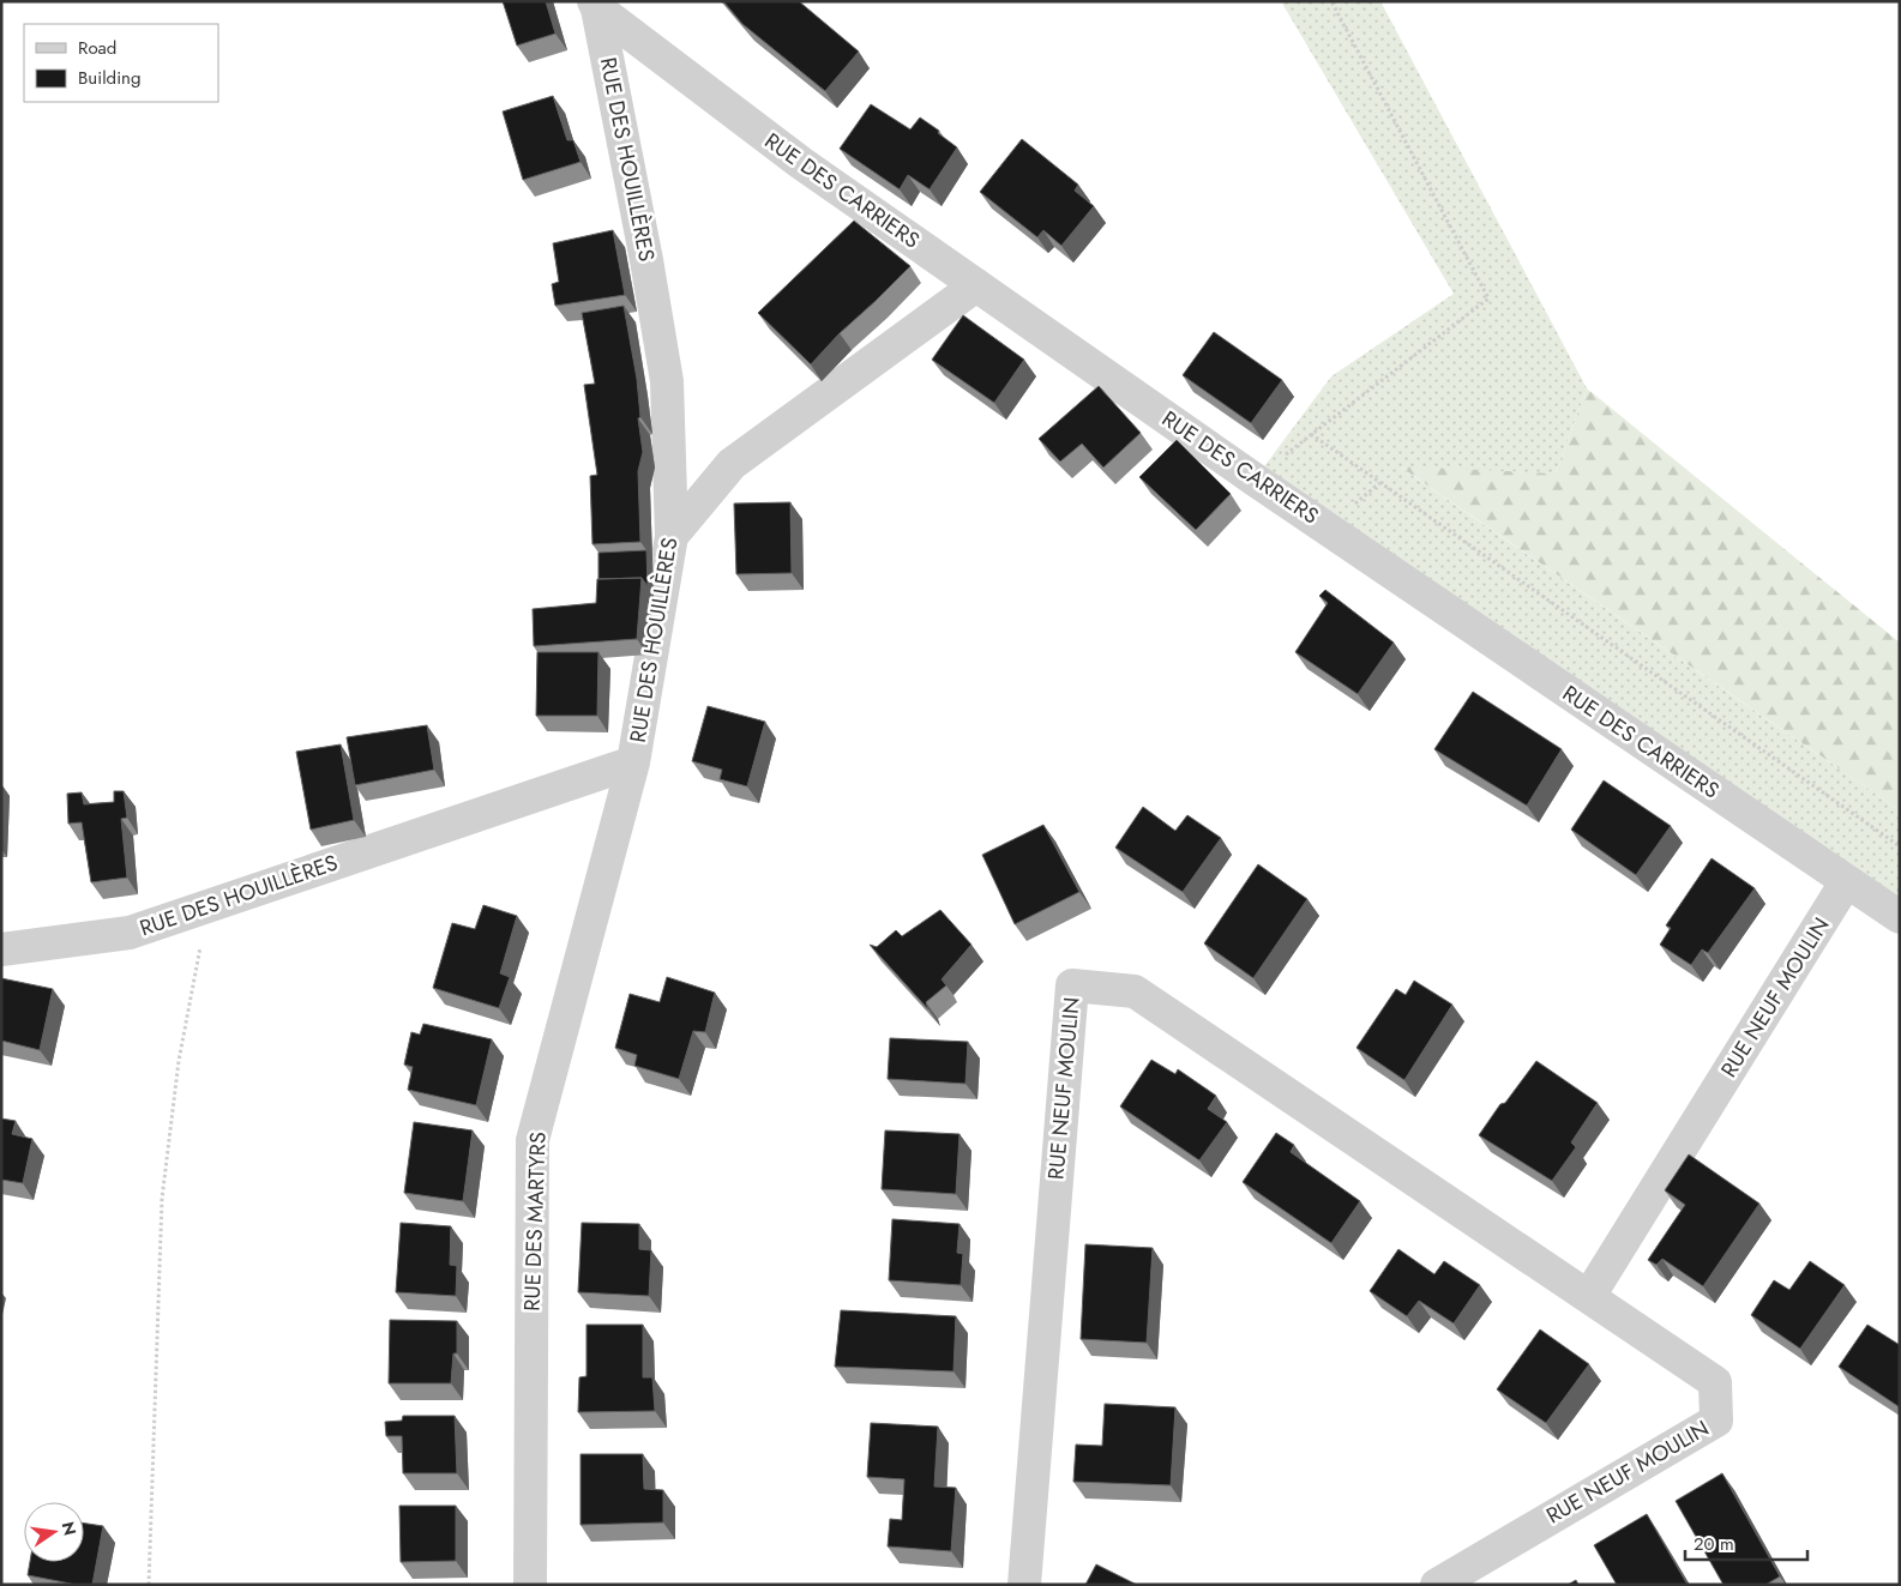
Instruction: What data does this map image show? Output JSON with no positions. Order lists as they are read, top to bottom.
{
  "streets": {
    "street": [
      "RUE DES HOUILLÈRES",
      "RUE DES CARRIERS",
      "RUE NEUF MOULIN",
      "RUE DES MARTYRS"
    ]
  },
  "crossings": [
    ["RUE DES HOUILLÈRES", "RUE DES CARRIERS"],
    ["RUE DES HOUILLÈRES", "RUE DES MARTYRS"],
    ["RUE DES CARRIERS", "RUE NEUF MOULIN"]
  ],
  "legend": ["Road", "Building"],
  "scale_bar": "20 m",
  "north": "right"
}
